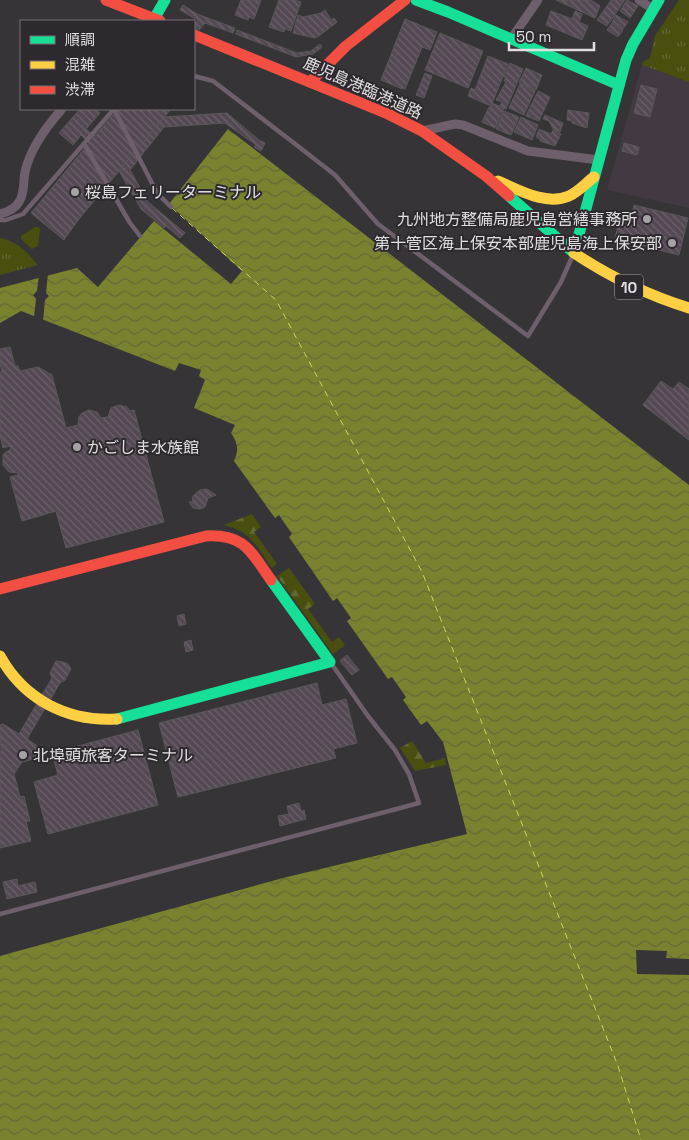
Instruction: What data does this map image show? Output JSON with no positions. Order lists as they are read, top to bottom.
{
  "streets": {
    "main road": ["鹿児島港臨港道路", "10"]
  },
  "crossings": [
    ["鹿児島港臨港道路", "10"]
  ],
  "places": [
    "桜島フェリーターミナル",
    "九州地方整備局鹿児島営繕事務所",
    "第十管区海上保安本部鹿児島海上保安部",
    "かごしま水族館",
    "北埠頭旅客ターミナル"
  ],
  "legend": ["順調", "混雑", "渋滞"],
  "scale_bar": "50 m"
}
